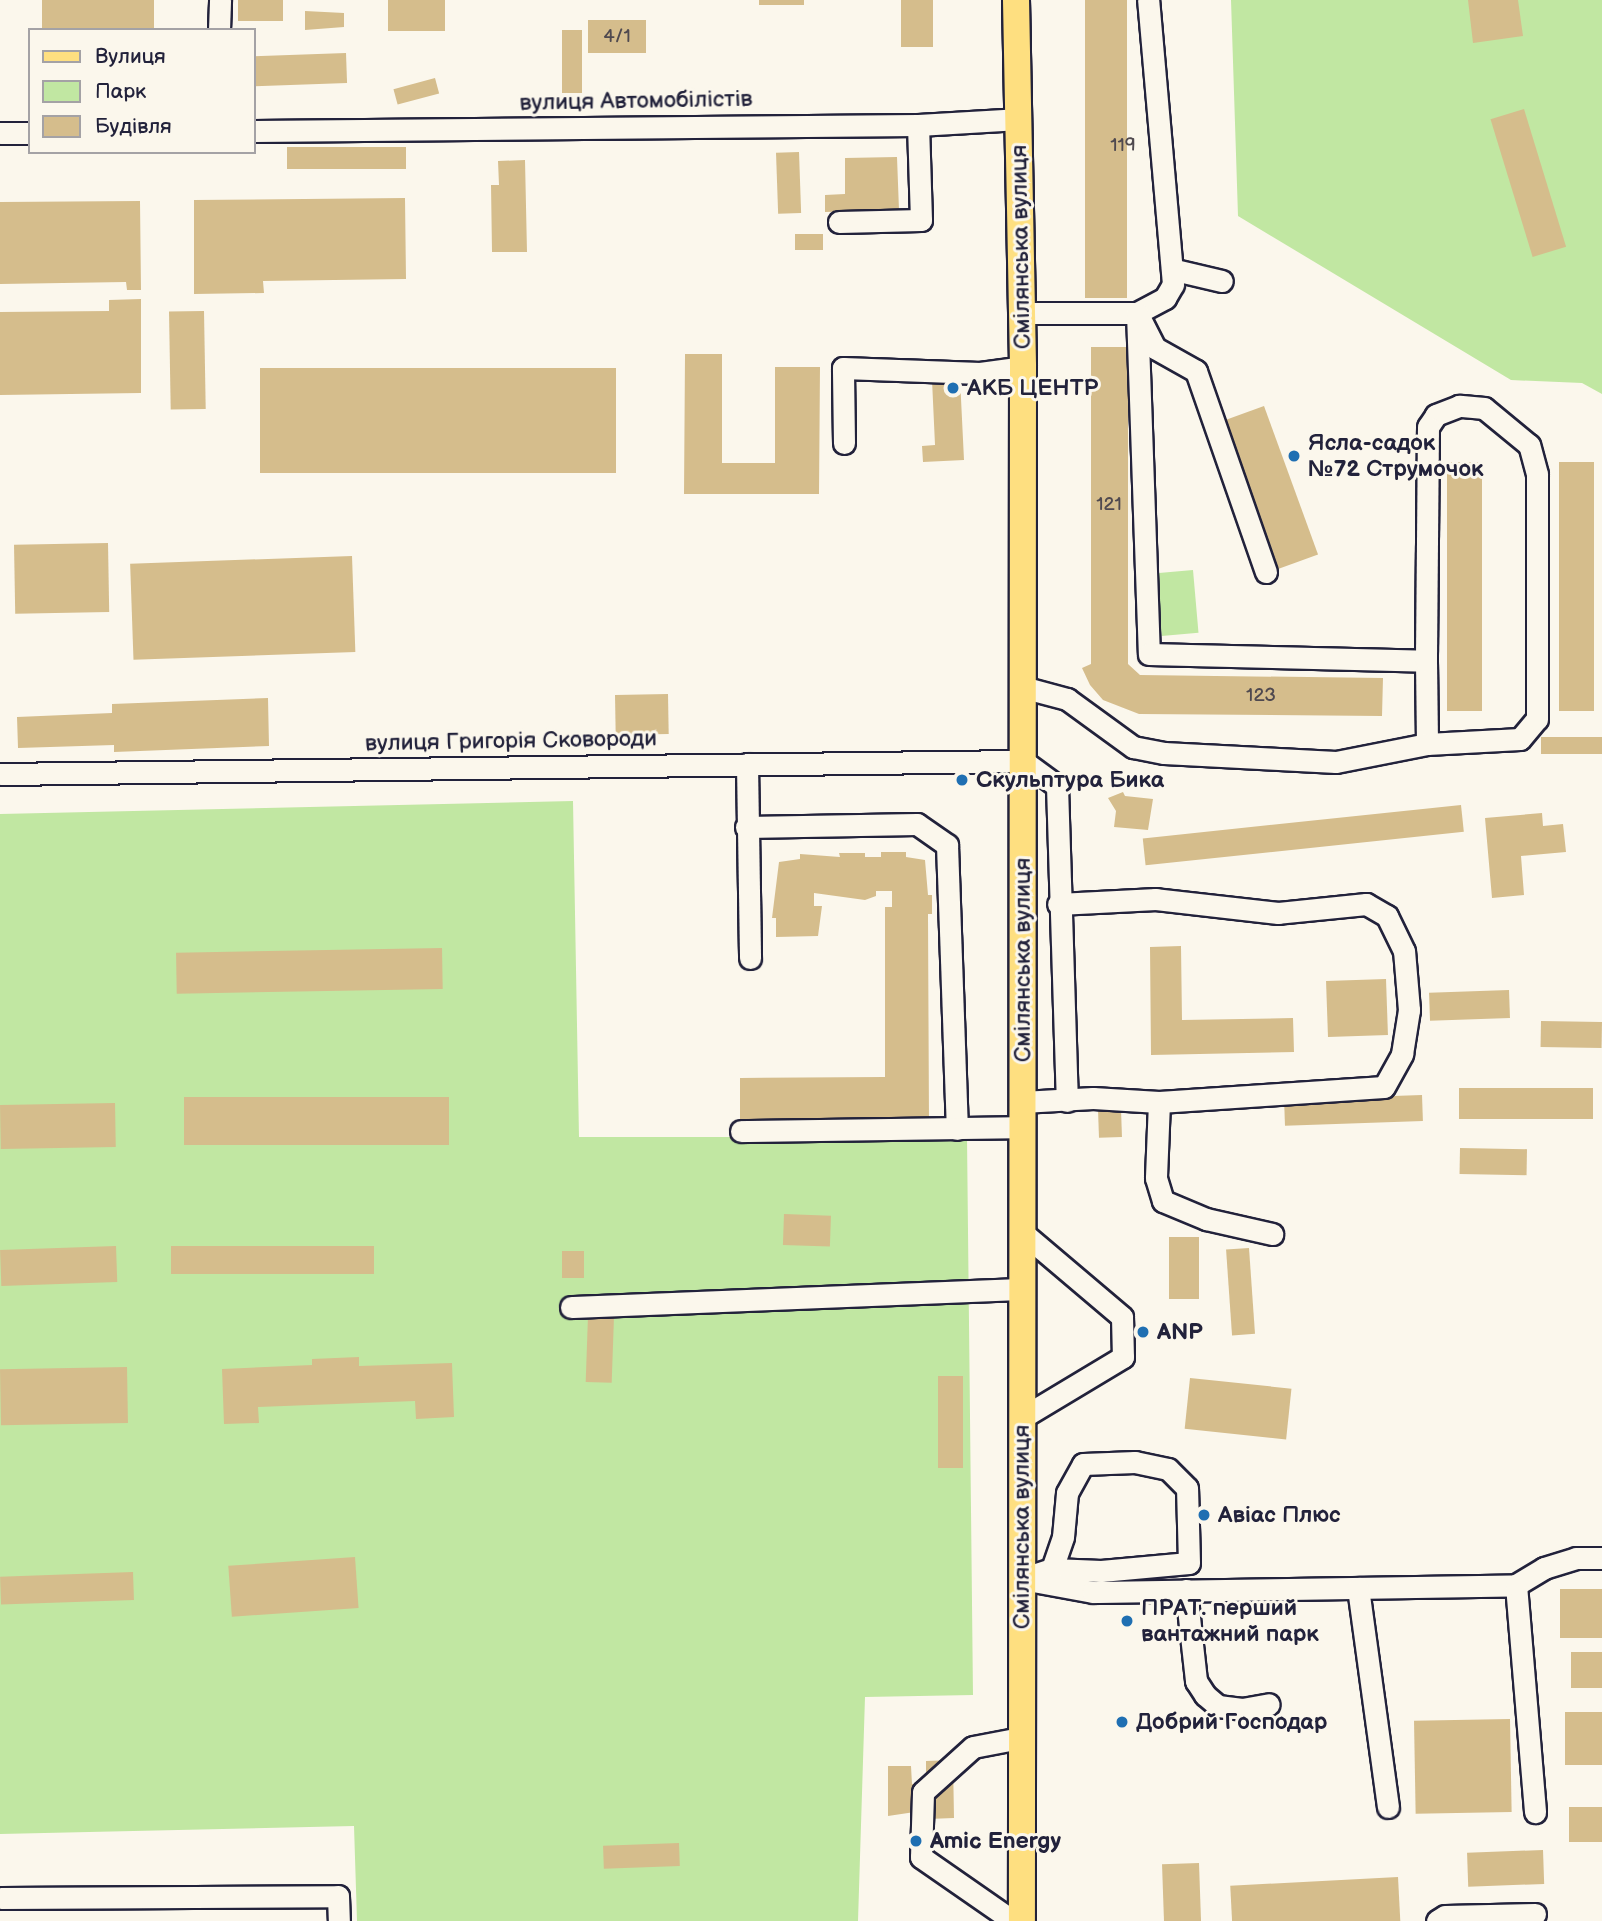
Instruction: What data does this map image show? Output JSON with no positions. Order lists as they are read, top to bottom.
{
  "streets": {
    "main road": ["Смілянська вулиця"],
    "street": ["вулиця Автомобілістів", "вулиця Григорія Сковороди"]
  },
  "crossings": [
    ["вулиця Автомобілістів", "Смілянська вулиця"],
    ["Смілянська вулиця", "вулиця Григорія Сковороди"]
  ],
  "places": [
    "АКБ ЦЕНТР",
    "Ясла-садок №72 Струмочок",
    "Cкульптура Бика",
    "ANP",
    "Авіас Плюс",
    "ПРАТ. перший вантажний парк",
    "Добрий Господар",
    "Amic Energy"
  ],
  "house_numbers": [
    "4/1",
    "119",
    "121",
    "123"
  ],
  "legend": ["Вулиця", "Парк", "Будівля"]
}
